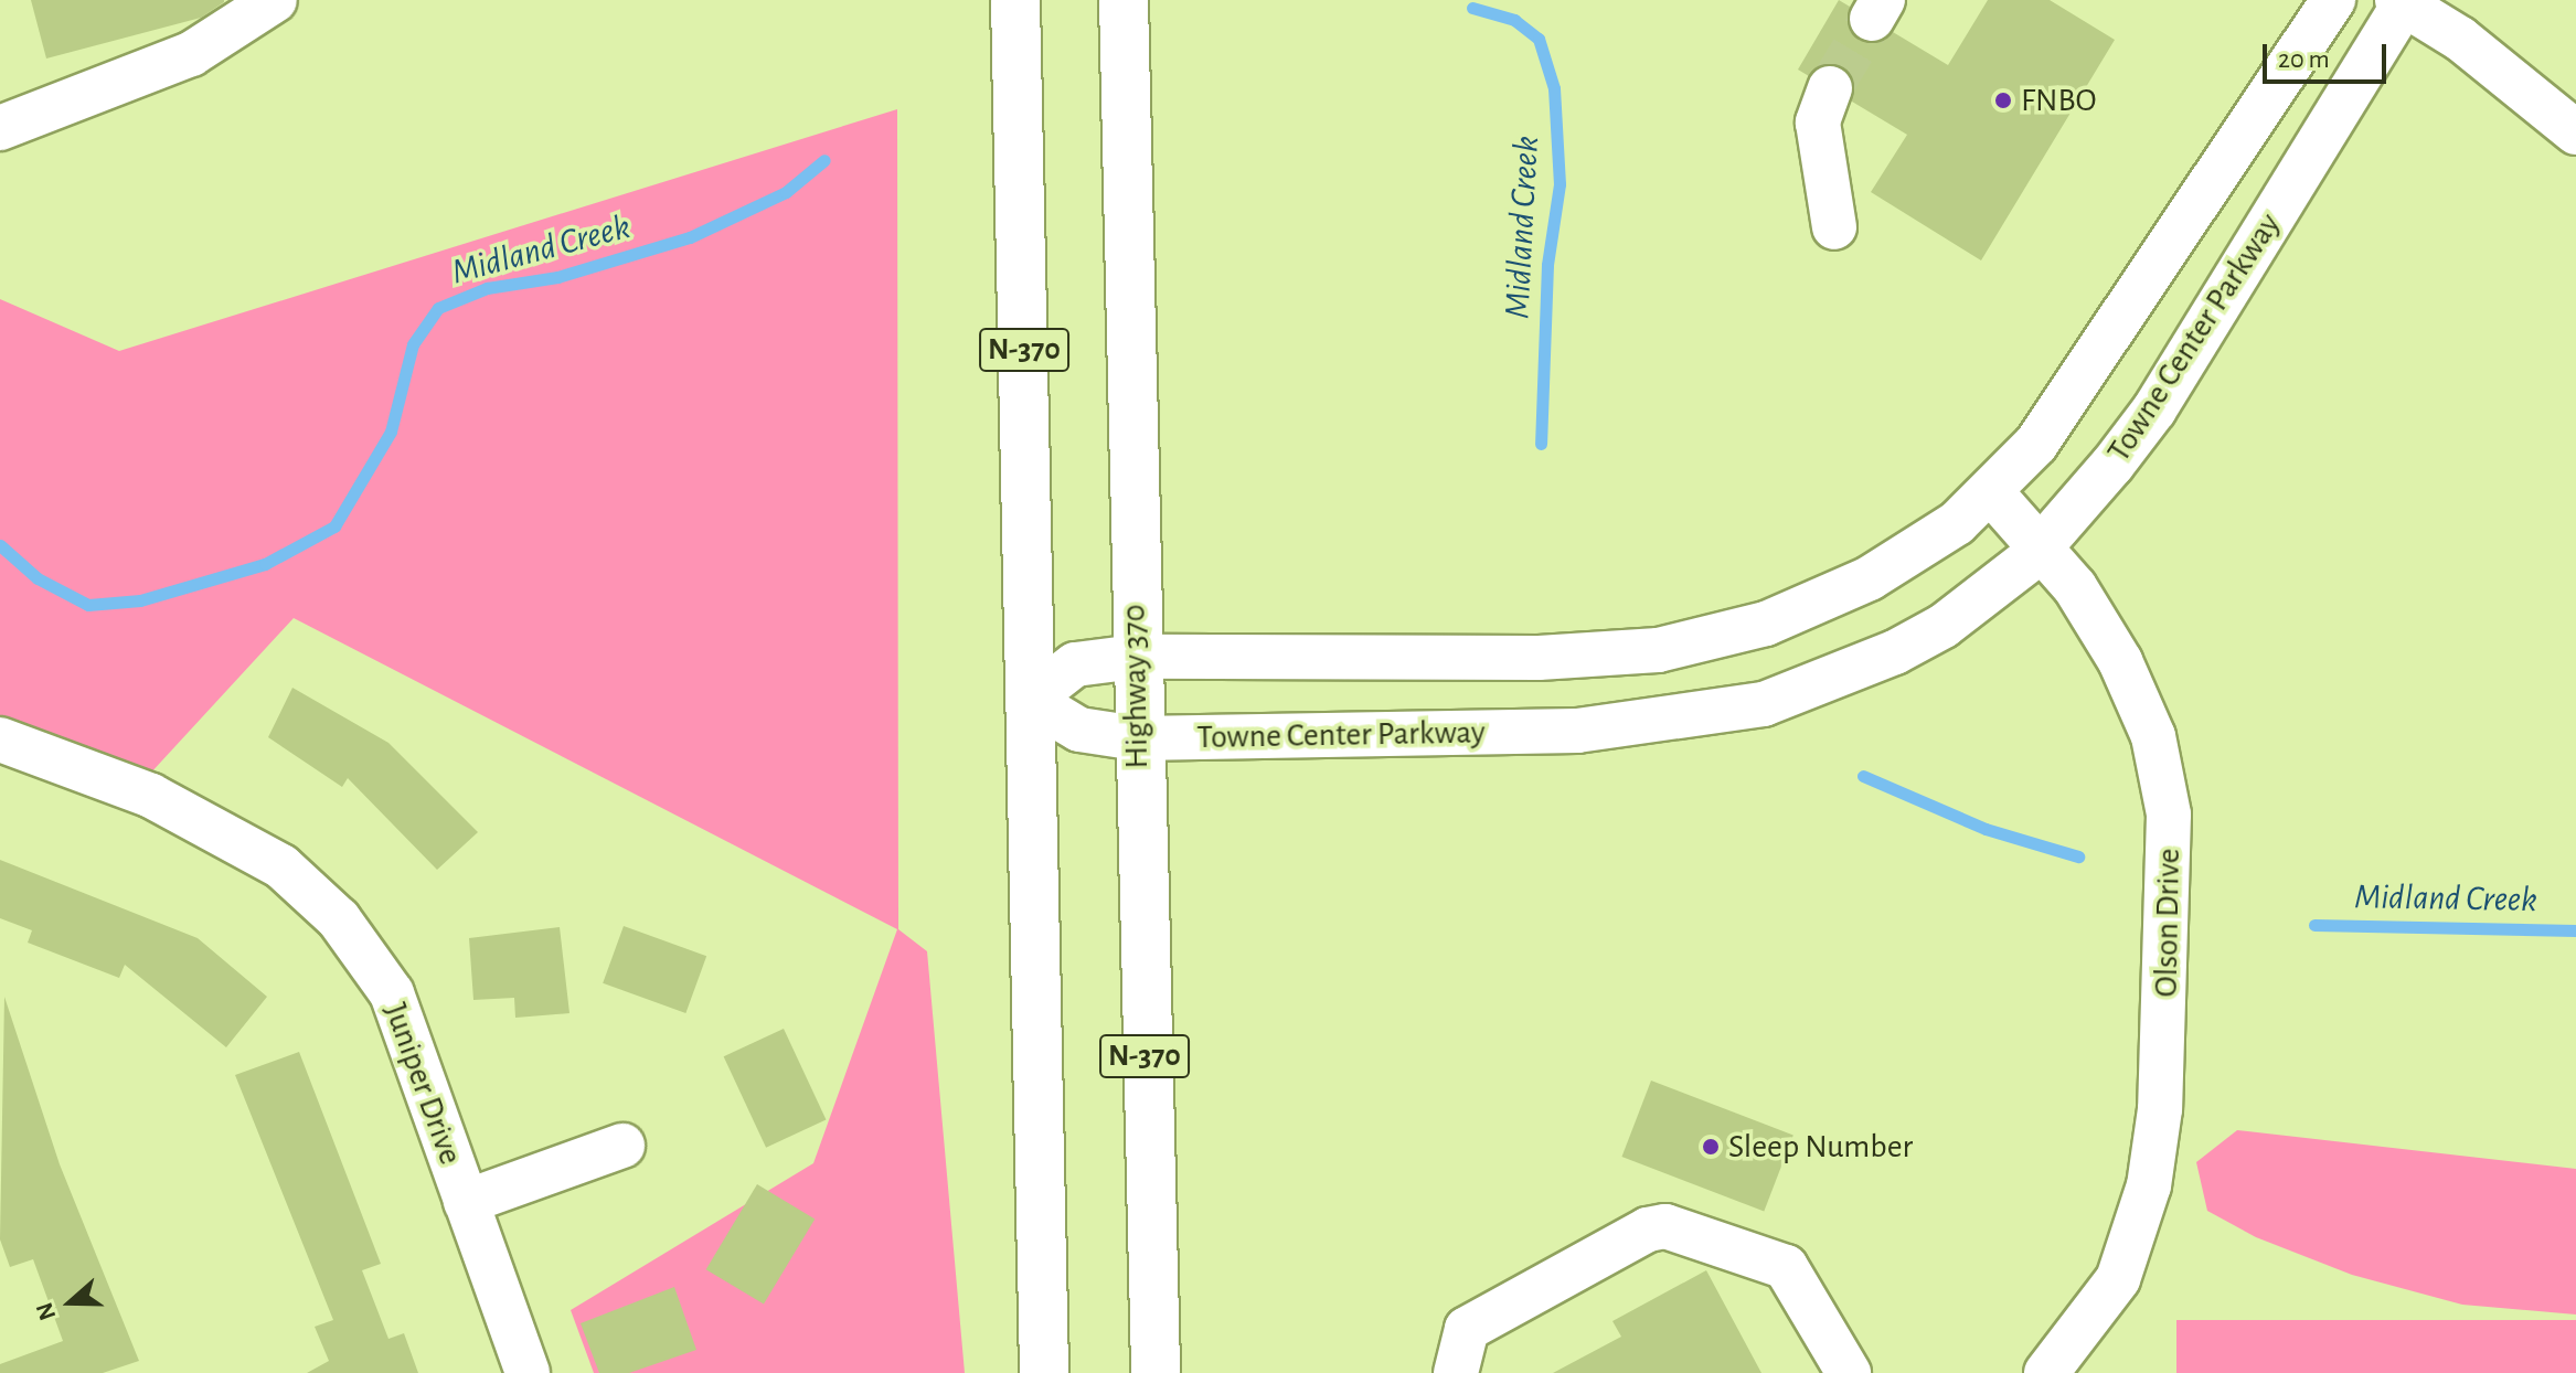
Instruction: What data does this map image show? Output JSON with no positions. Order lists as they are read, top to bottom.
{
  "streets": {
    "highway": ["N-370", "Highway 370"],
    "street": ["Towne Center Parkway", "Olson Drive", "Juniper Drive"]
  },
  "crossings": [
    ["Towne Center Parkway", "N-370"],
    ["Towne Center Parkway", "Highway 370"],
    ["Towne Center Parkway", "Olson Drive"]
  ],
  "water": ["Midland Creek"],
  "places": ["FNBO", "Sleep Number"],
  "scale_bar": "20 m",
  "north": "left"
}
